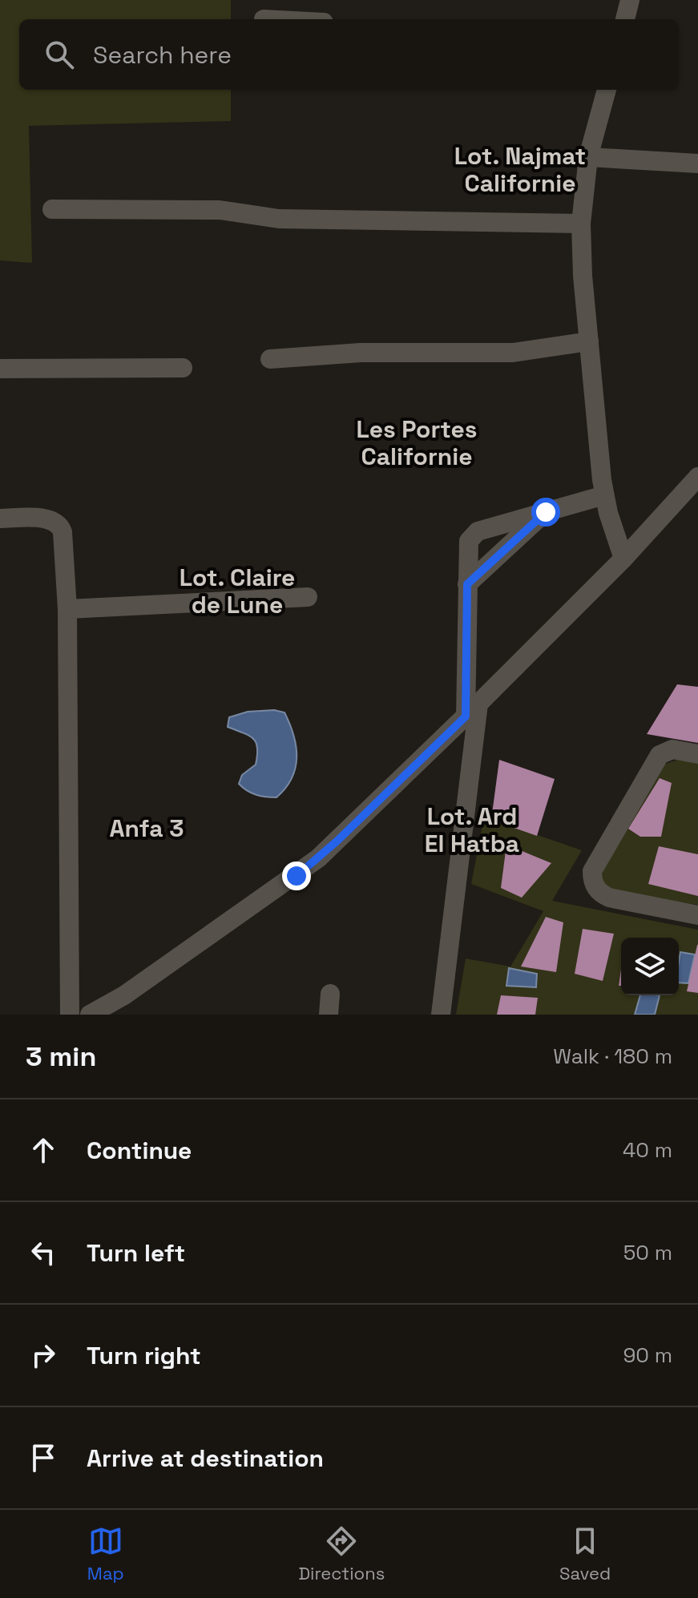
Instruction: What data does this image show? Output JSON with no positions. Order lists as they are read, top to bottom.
{
  "districts": [
    "Lot. Najmat Californie",
    "Les Portes Californie",
    "Lot. Claire de Lune",
    "Lot. Ard El Hatba",
    "Anfa 3"
  ],
  "page": {
    "search": "Search here",
    "heading": ["3 min", "Walk · 180 m"],
    "list": [
      ["Continue", "40 m"],
      ["Turn left", "50 m"],
      ["Turn right", "90 m"],
      "Arrive at destination"
    ],
    "nav": ["Map", "Directions", "Saved"]
  }
}
